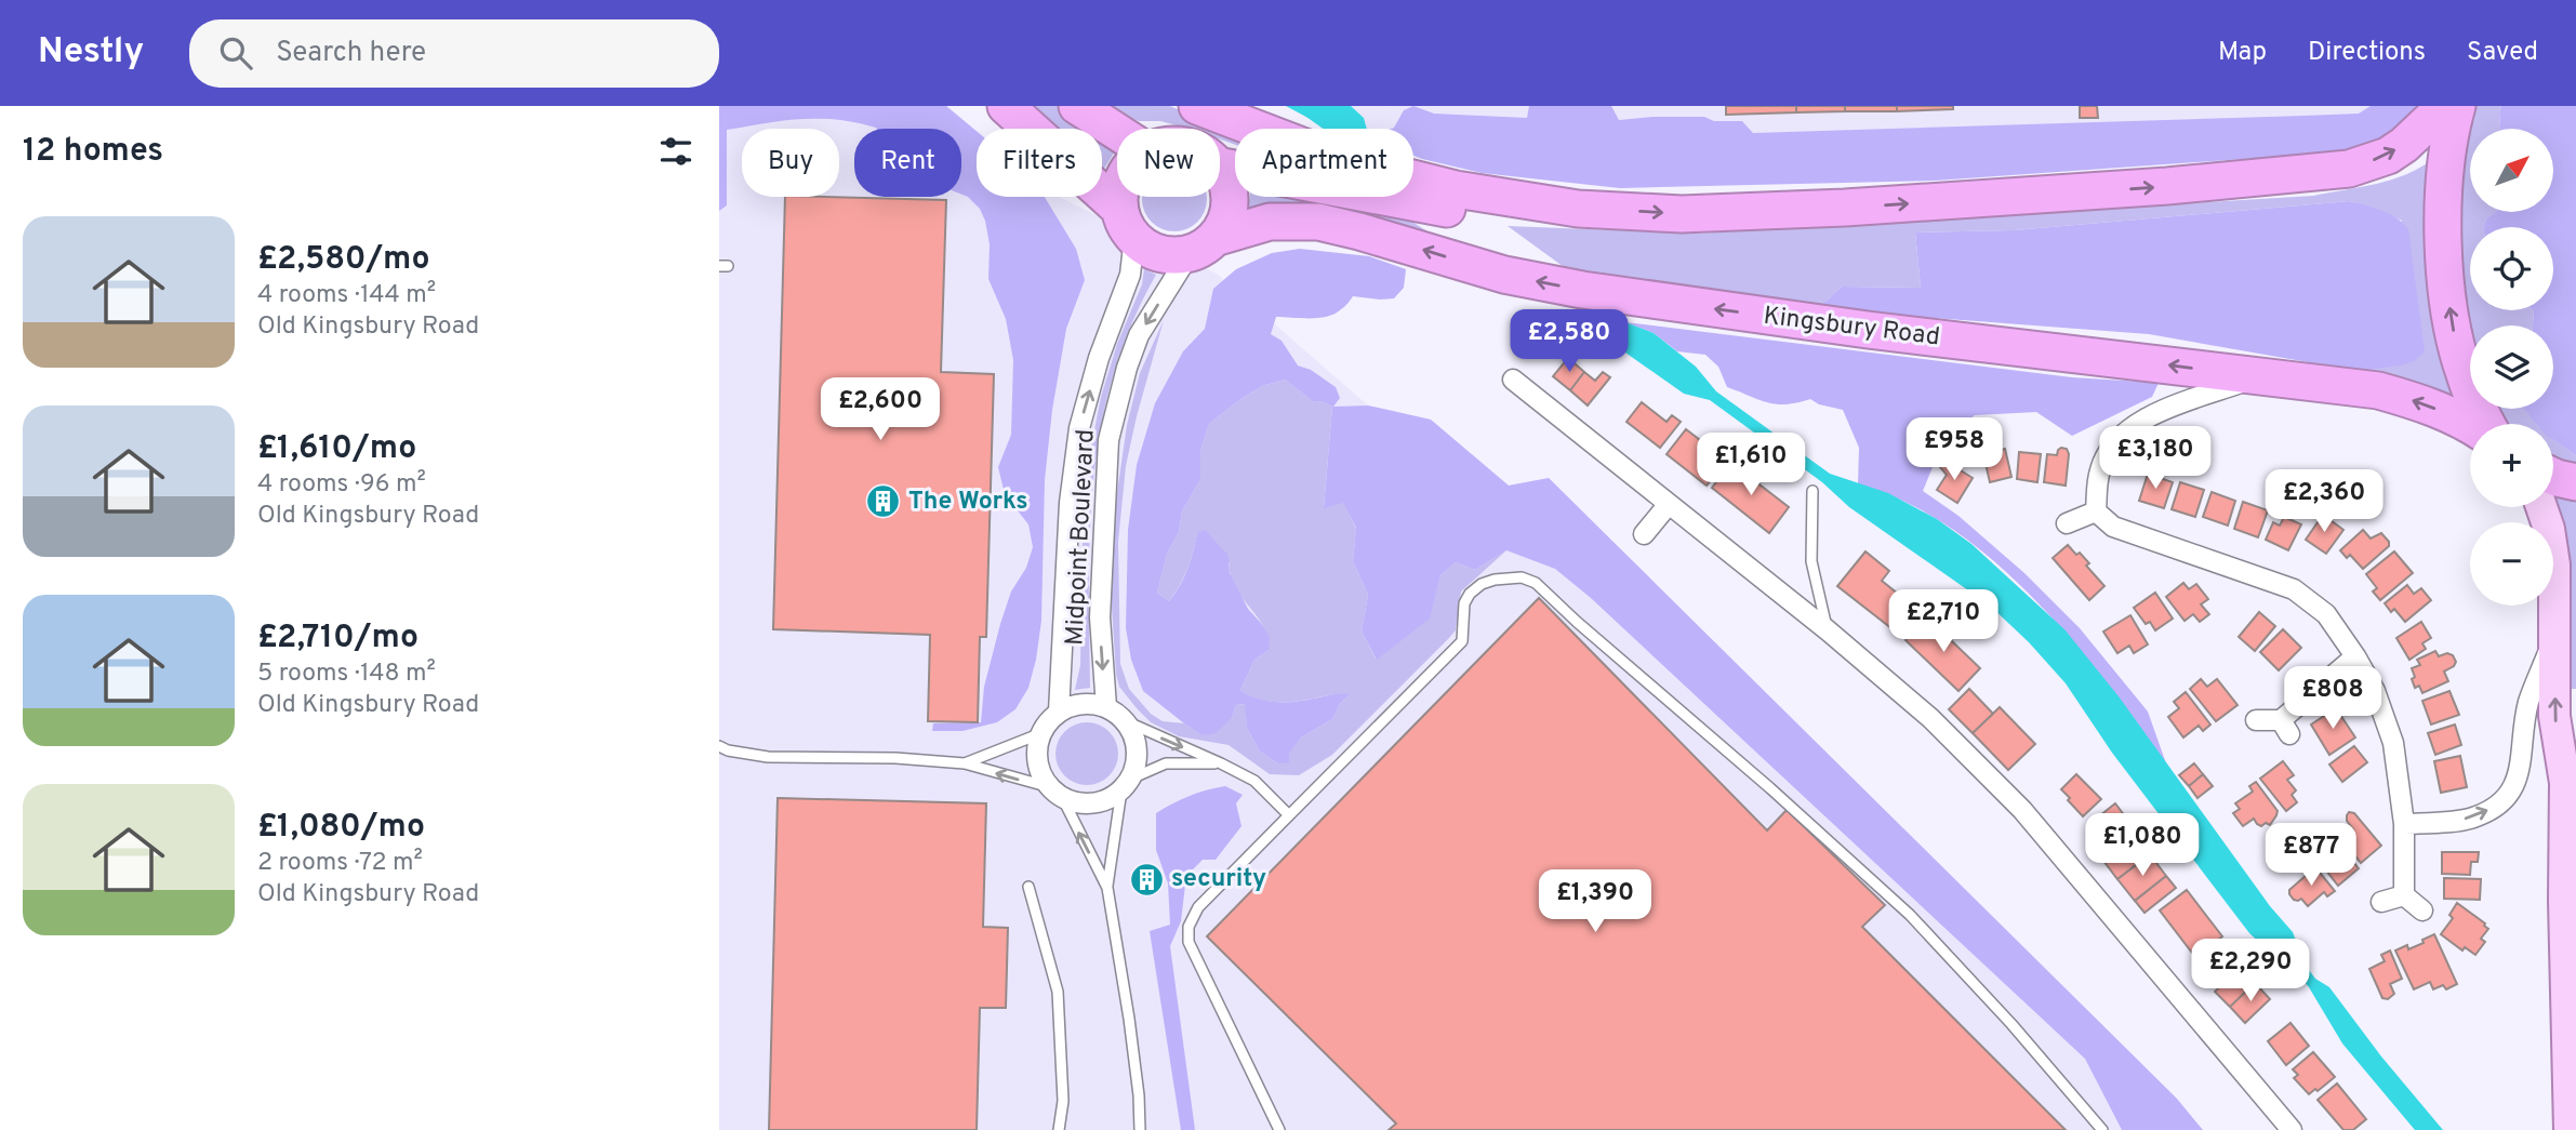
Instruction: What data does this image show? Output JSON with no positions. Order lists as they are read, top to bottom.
{
  "streets": {
    "highway": ["Kingsbury Road"],
    "street": ["Midpoint Boulevard"]
  },
  "crossings": [
    ["Kingsbury Road", "Midpoint Boulevard"]
  ],
  "places": {
    "building": ["The Works", "security"]
  },
  "north": "top right",
  "page": {
    "header": "Nestly",
    "search": "Search here",
    "nav": ["Map", "Directions", "Saved"],
    "heading": "12 homes",
    "map_buttons": ["+", "−"],
    "chip": [
      "Buy",
      "Rent",
      "Filters",
      "New",
      "Apartment"
    ],
    "list": [
      {
        "name": "£2,580/mo",
        "note": "4 rooms · 144 m² · Old Kingsbury Road"
      },
      {
        "name": "£1,610/mo",
        "note": "4 rooms · 96 m² · Old Kingsbury Road"
      },
      {
        "name": "£2,710/mo",
        "note": "5 rooms · 148 m² · Old Kingsbury Road"
      },
      {
        "name": "£1,080/mo",
        "note": "2 rooms · 72 m² · Old Kingsbury Road"
      }
    ],
    "price": [
      "£2,580",
      "£2,600",
      "£958",
      "£3,180",
      "£1,610",
      "£2,360",
      "£2,710",
      "£808",
      "£1,080",
      "£877",
      "£1,390",
      "£2,290"
    ]
  }
}
